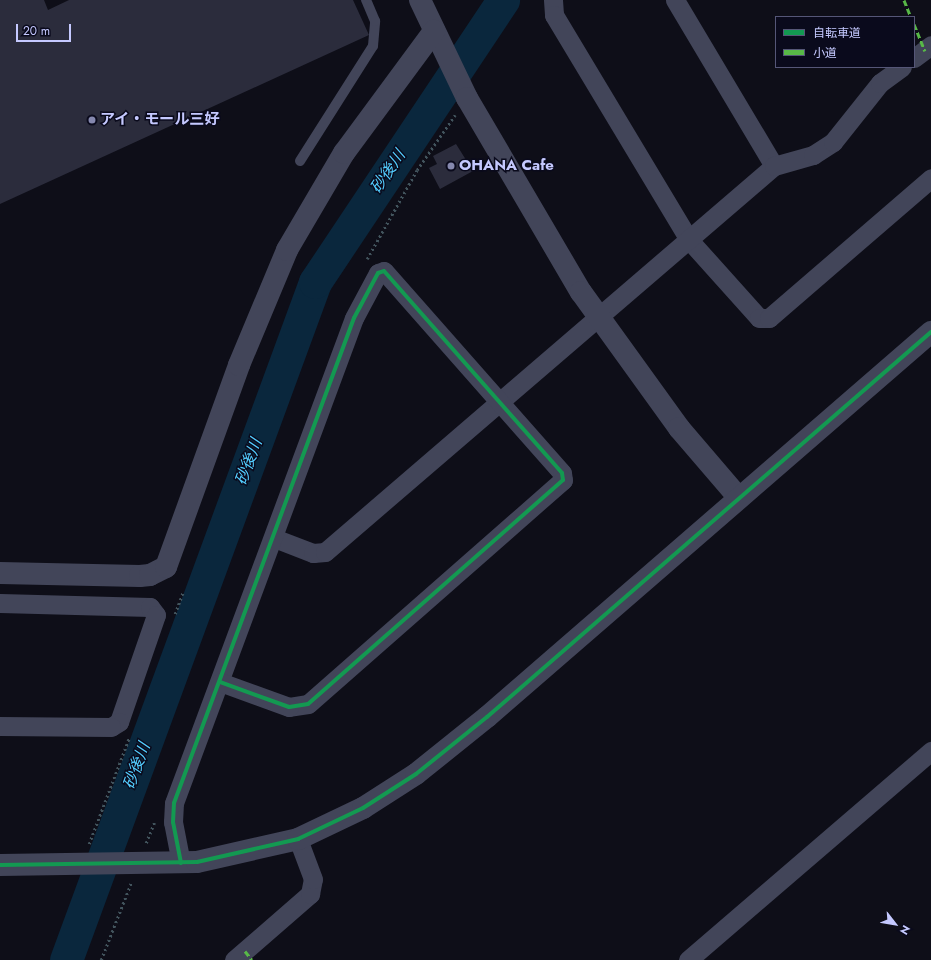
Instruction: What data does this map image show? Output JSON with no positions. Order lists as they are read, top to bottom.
{
  "water": ["砂後川"],
  "places": ["アイ・モール三好", "OHANA Cafe"],
  "legend": ["自転車道", "小道"],
  "scale_bar": "20 m",
  "north": "bottom right"
}
